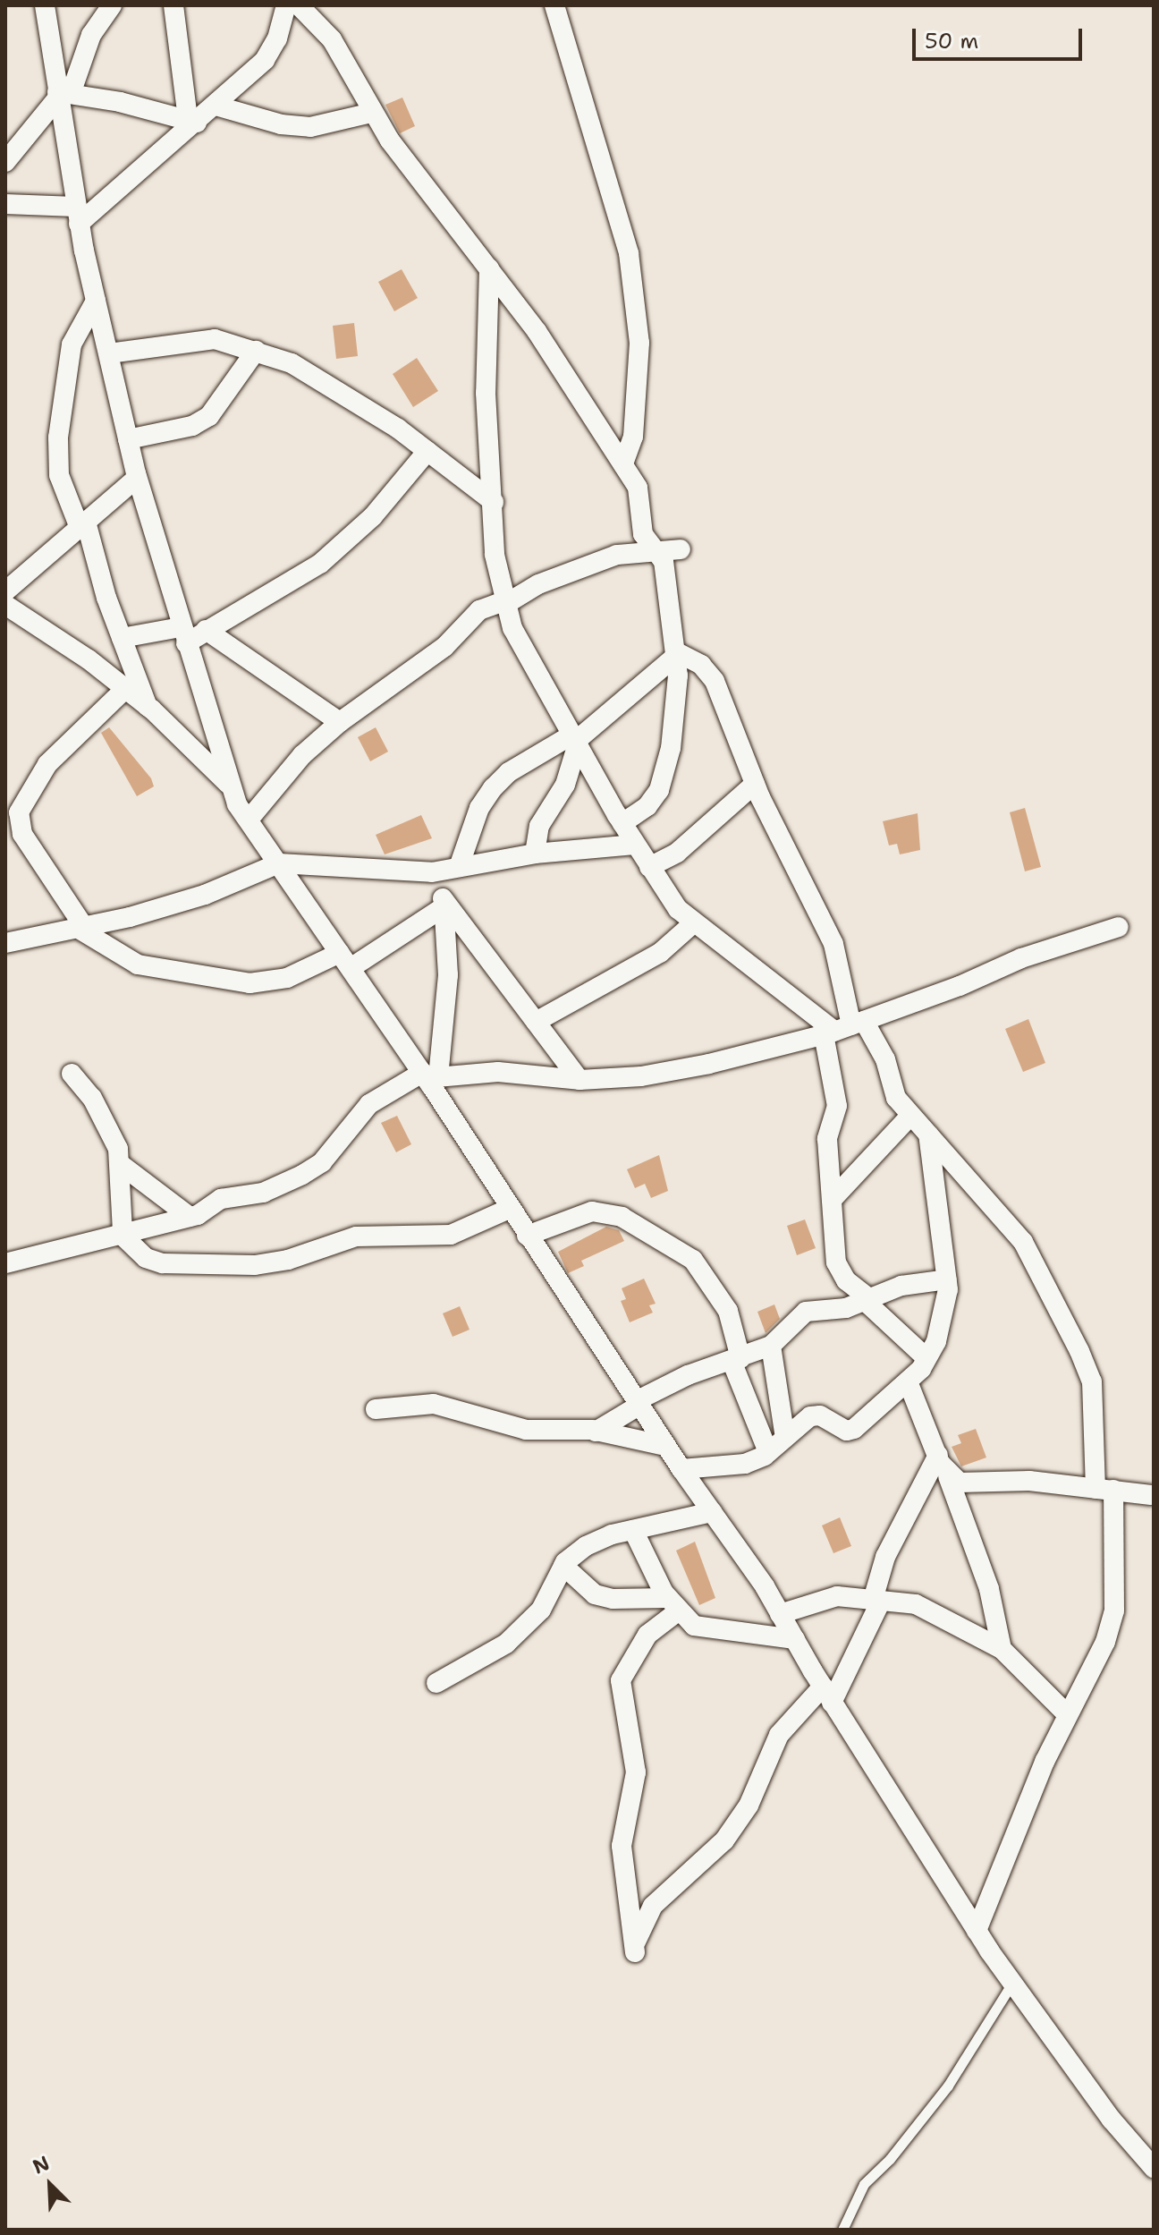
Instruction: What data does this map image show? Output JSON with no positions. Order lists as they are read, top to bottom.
{
  "scale_bar": "50 m",
  "north": "top left"
}
